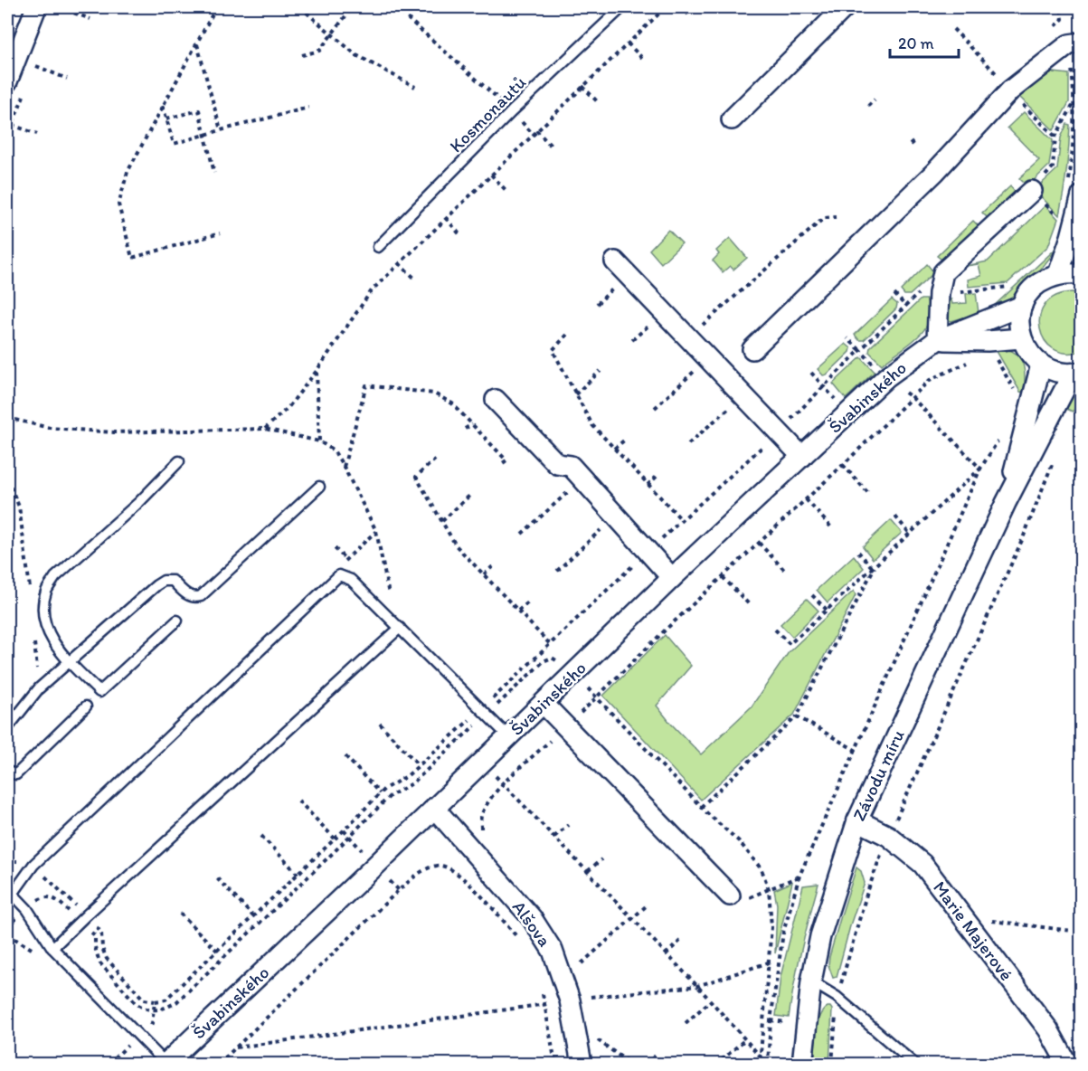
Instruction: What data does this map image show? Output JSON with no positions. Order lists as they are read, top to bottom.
{
  "streets": {
    "street": [
      "Švabinského",
      "Závodu míru",
      "Alšova",
      "Marie Majerové"
    ],
    "lane": ["Kosmonautů"]
  },
  "crossings": [
    ["Švabinského", "Alšova"],
    ["Závodu míru", "Marie Majerové"]
  ],
  "scale_bar": "20 m"
}
